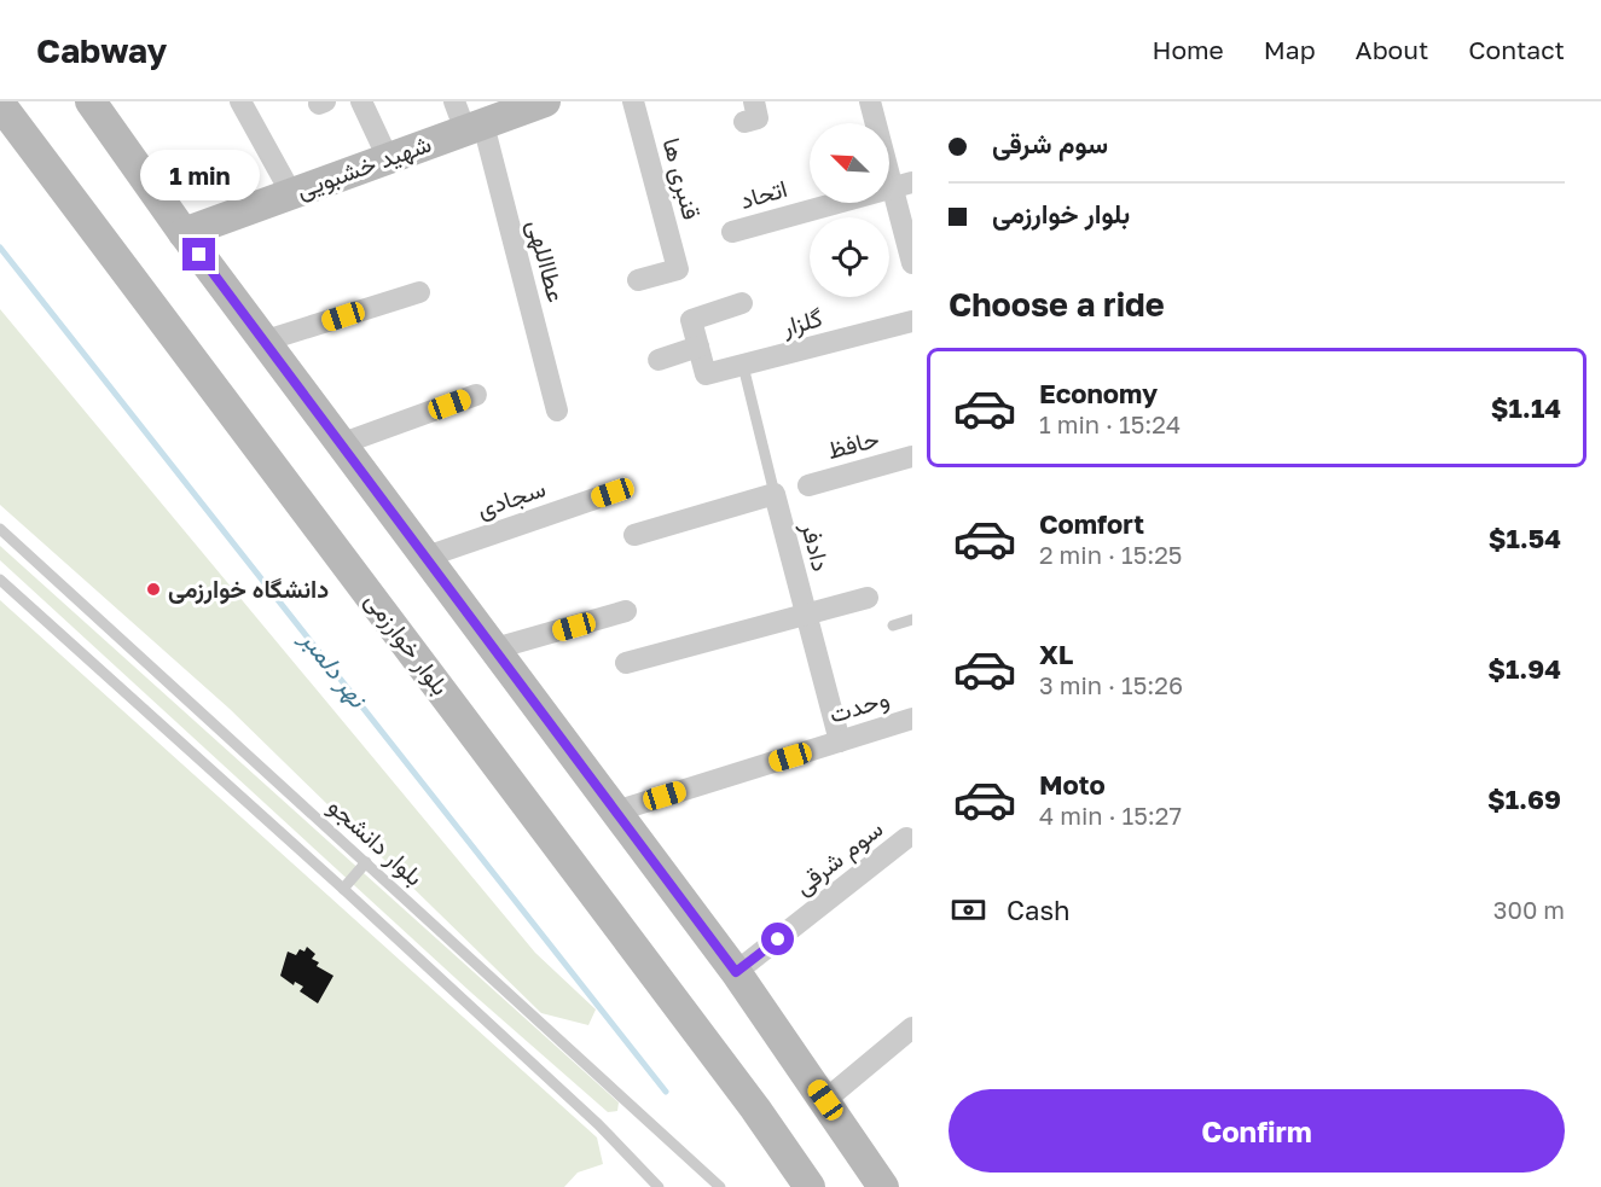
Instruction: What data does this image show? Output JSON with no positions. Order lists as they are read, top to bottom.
{
  "streets": {
    "main road": ["شهید خشبویی", "بلوار خوارزمی"],
    "street": [
      "قنبری ها",
      "اتحاد",
      "عطااللهی",
      "گلزار",
      "حافظ",
      "سجادی",
      "دادفر",
      "وحدت",
      "سوم شرقی"
    ],
    "lane": ["بلوار دانشجو"]
  },
  "crossings": [
    ["شهید خشبویی", "عطااللهی"],
    ["گلزار", "دادفر"],
    ["دادفر", "وحدت"]
  ],
  "water": ["نهر دلمبر"],
  "places": ["دانشگاه خوارزمی"],
  "north": "top left",
  "page": {
    "header": "Cabway",
    "nav": [
      "Home",
      "Map",
      "About",
      "Contact"
    ],
    "banner": ["سوم شرقی", "بلوار خوارزمی"],
    "bubble": "1 min",
    "heading": "Choose a ride",
    "list": [
      {
        "name": "Economy",
        "note": "1 min · 15:24",
        "value": "$1.14"
      },
      {
        "name": "Comfort",
        "note": "2 min · 15:25",
        "value": "$1.54"
      },
      {
        "name": "XL",
        "note": "3 min · 15:26",
        "value": "$1.94"
      },
      {
        "name": "Moto",
        "note": "4 min · 15:27",
        "value": "$1.69"
      }
    ],
    "pay": ["Cash", "300 m"],
    "buttons": "Confirm"
  }
}
